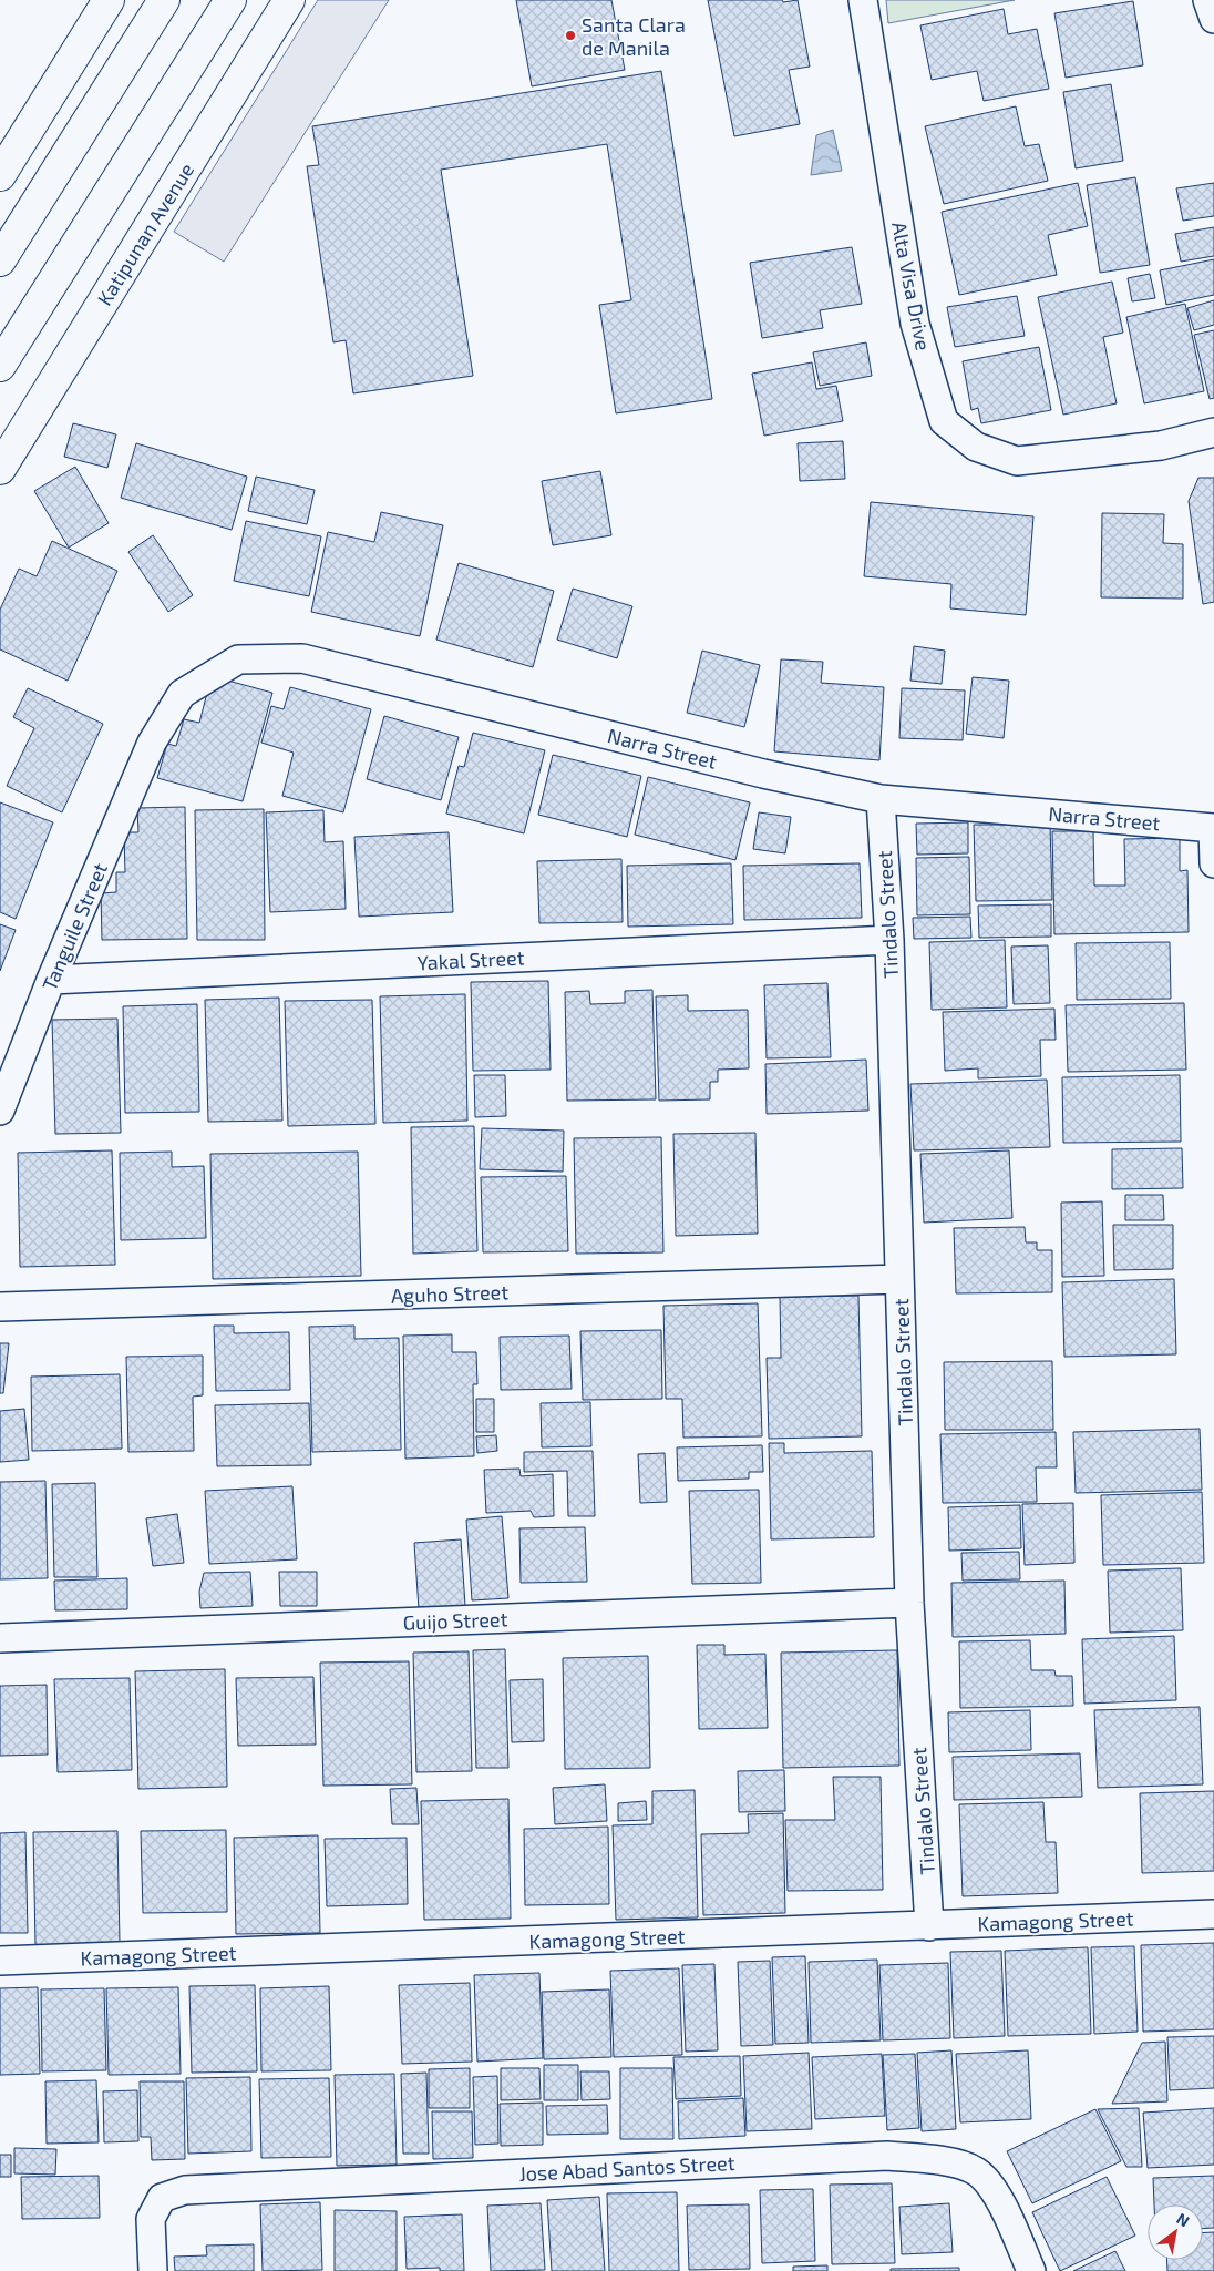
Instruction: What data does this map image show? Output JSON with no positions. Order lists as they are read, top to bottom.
{
  "streets": {
    "main road": ["Katipunan Avenue"],
    "street": [
      "Alta Visa Drive",
      "Narra Street",
      "Tindalo Street",
      "Tanguile Street",
      "Yakal Street",
      "Aguho Street",
      "Guijo Street",
      "Kamagong Street",
      "Jose Abad Santos Street"
    ]
  },
  "crossings": [
    ["Narra Street", "Tindalo Street"],
    ["Narra Street", "Tanguile Street"],
    ["Tindalo Street", "Yakal Street"],
    ["Tindalo Street", "Aguho Street"],
    ["Tindalo Street", "Guijo Street"],
    ["Tindalo Street", "Kamagong Street"],
    ["Tanguile Street", "Yakal Street"]
  ],
  "places": ["Santa Clara de Manila"],
  "north": "top right"
}
